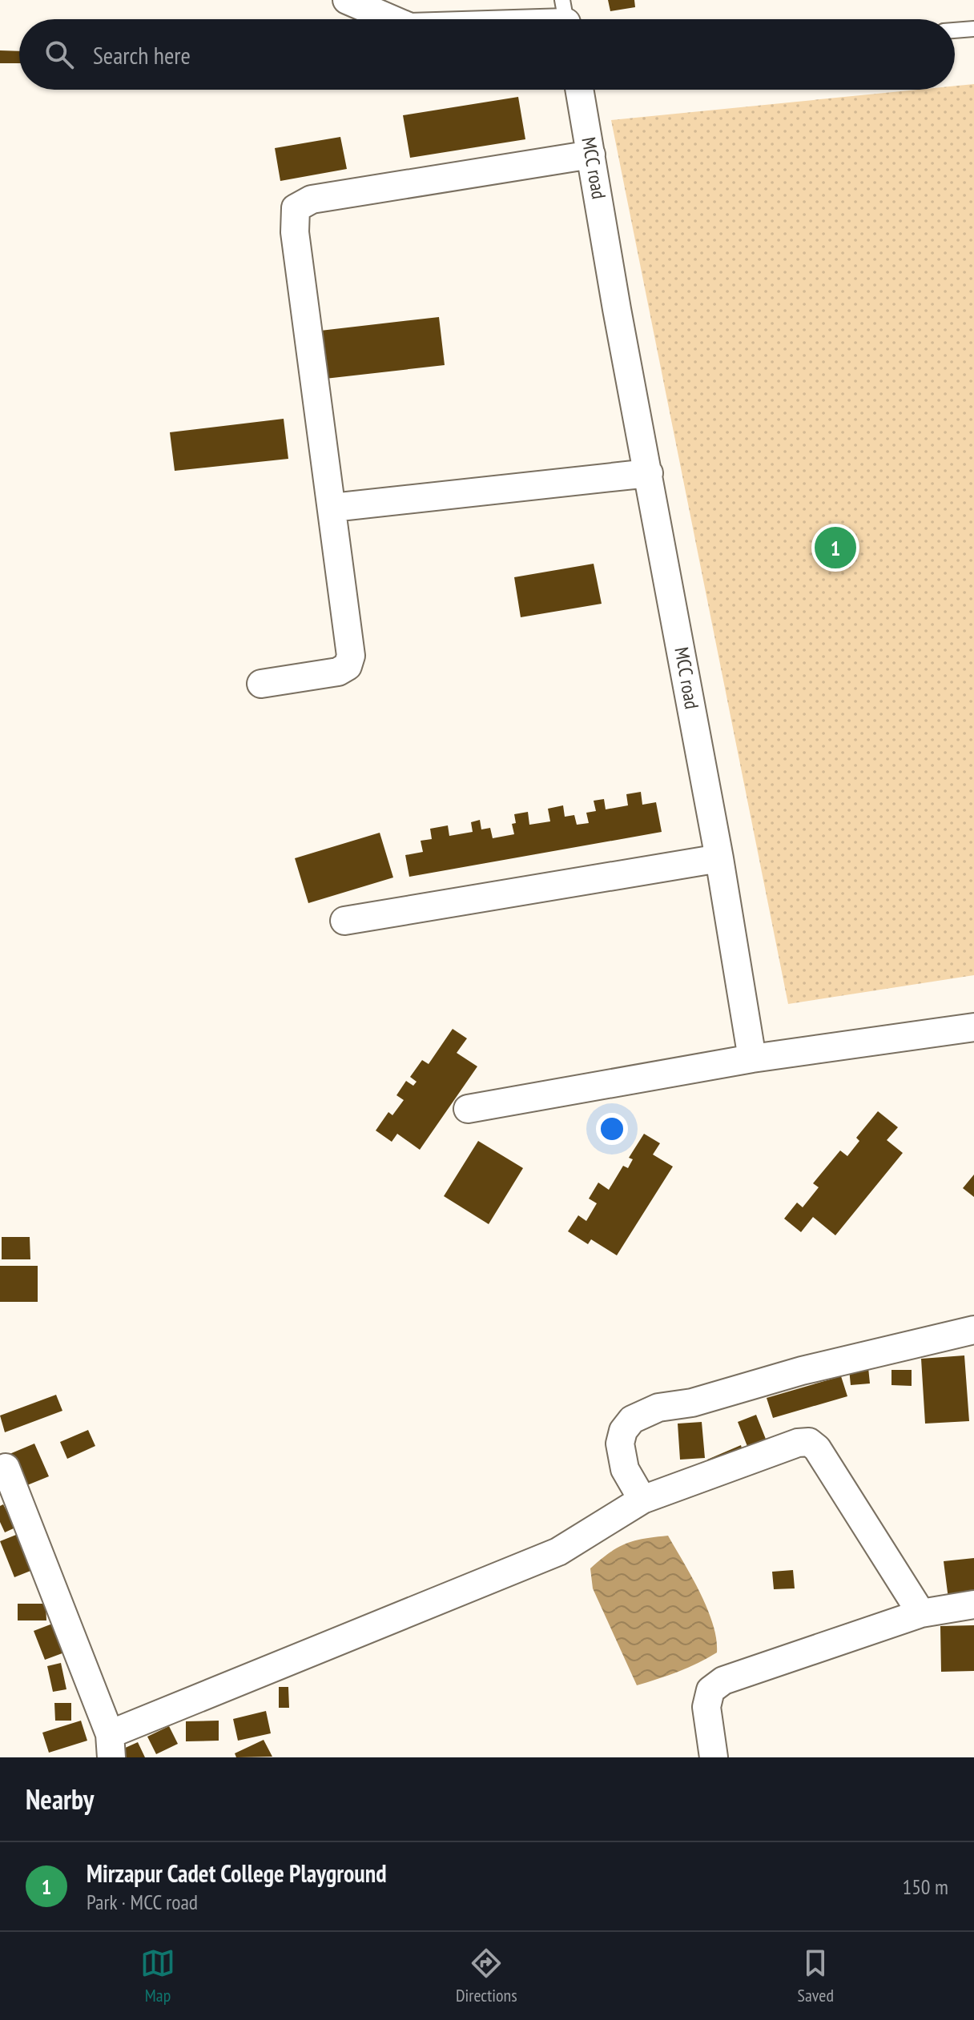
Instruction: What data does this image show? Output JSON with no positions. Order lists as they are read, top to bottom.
{
  "streets": {
    "street": ["MCC road"]
  },
  "page": {
    "search": "Search here",
    "pins": "1",
    "heading": "Nearby",
    "list": [
      {
        "mark": "1",
        "name": "Mirzapur Cadet College Playground",
        "note": "Park · MCC road",
        "value": "150 m"
      }
    ],
    "nav": ["Map", "Directions", "Saved"]
  }
}
